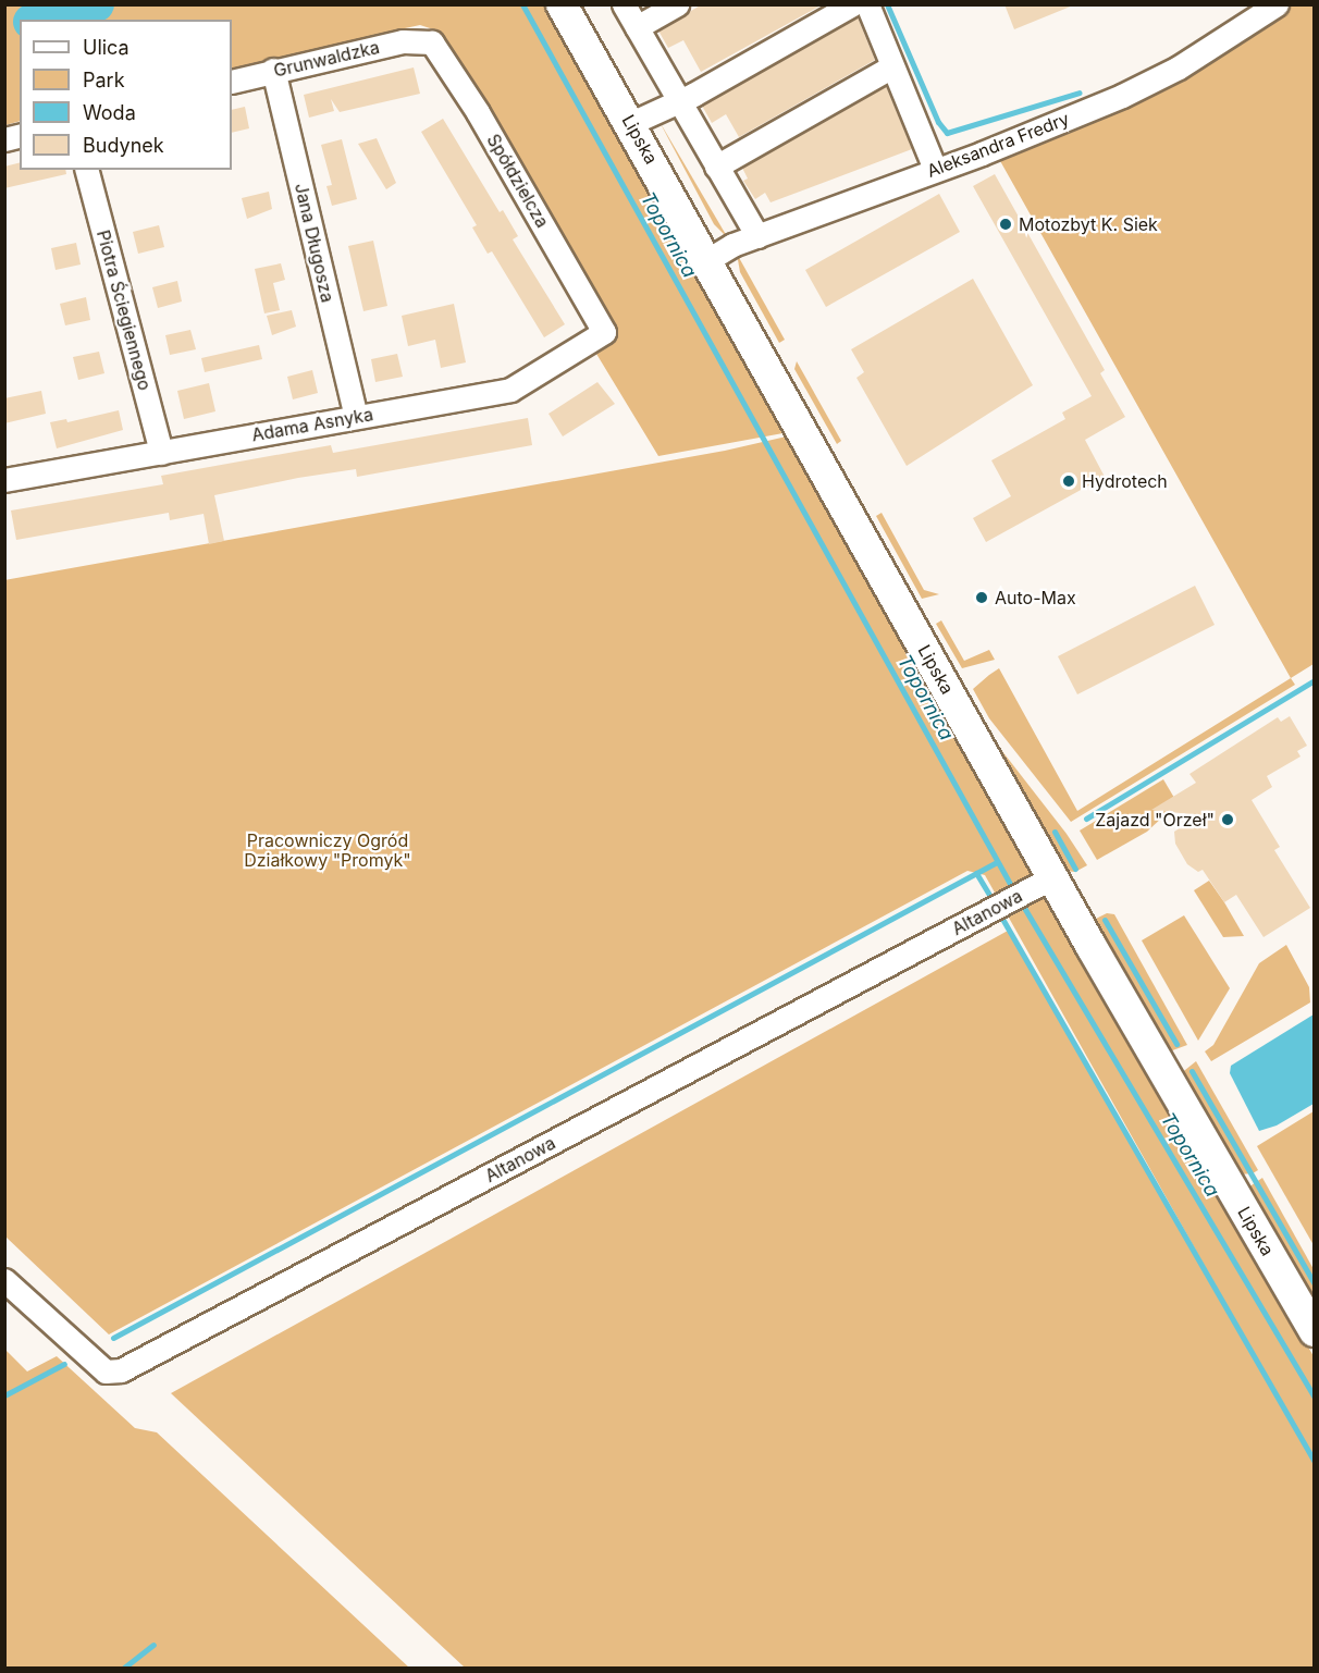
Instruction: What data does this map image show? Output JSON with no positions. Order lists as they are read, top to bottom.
{
  "streets": {
    "main road": ["Lipska"],
    "street": [
      "Grunwaldzka",
      "Aleksandra Fredry",
      "Spółdzielcza",
      "Jana Długosza",
      "Piotra Ściegiennego",
      "Adama Asnyka",
      "Altanowa"
    ]
  },
  "crossings": [
    ["Grunwaldzka", "Spółdzielcza"],
    ["Grunwaldzka", "Jana Długosza"],
    ["Lipska", "Aleksandra Fredry"],
    ["Lipska", "Altanowa"],
    ["Spółdzielcza", "Adama Asnyka"],
    ["Jana Długosza", "Adama Asnyka"],
    ["Piotra Ściegiennego", "Adama Asnyka"]
  ],
  "water": ["Topornica"],
  "parks": ["Pracowniczy Ogród Działkowy \"Promyk\""],
  "places": [
    "Motozbyt K. Siek",
    "Hydrotech",
    "Auto-Max",
    "Zajazd \"Orzeł\""
  ],
  "legend": [
    "Ulica",
    "Park",
    "Woda",
    "Budynek"
  ]
}
